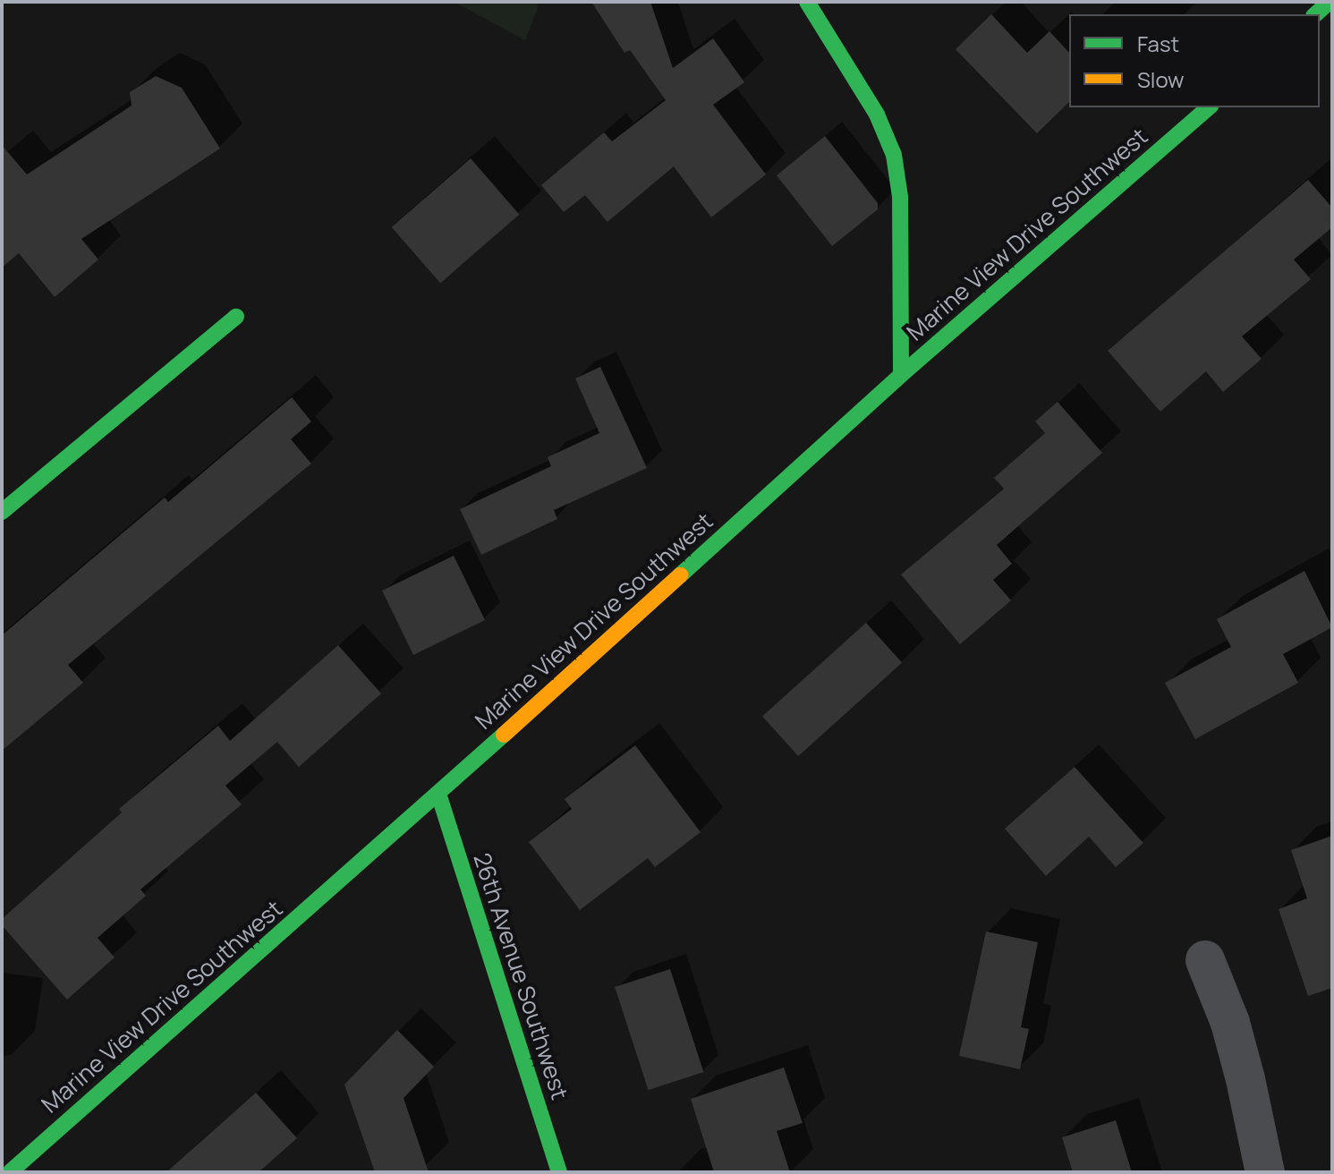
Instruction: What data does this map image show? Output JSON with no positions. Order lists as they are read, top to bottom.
{
  "streets": {
    "street": ["Marine View Drive Southwest", "26th Avenue Southwest"]
  },
  "crossings": [
    ["Marine View Drive Southwest", "26th Avenue Southwest"]
  ],
  "legend": ["Fast", "Slow"]
}
